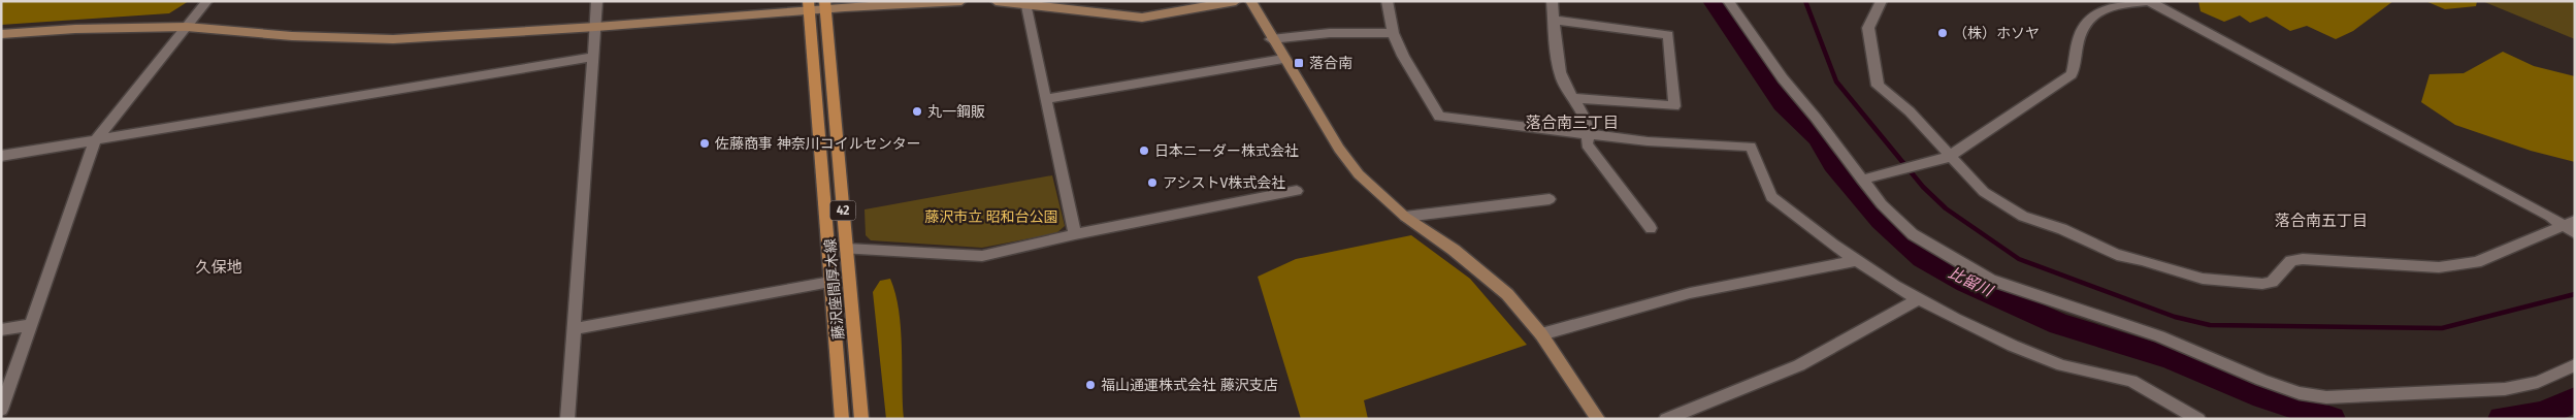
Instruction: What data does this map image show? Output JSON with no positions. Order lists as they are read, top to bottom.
{
  "streets": {
    "main road": ["42", "藤沢座間厚木線"]
  },
  "districts": ["落合南三丁目", "落合南五丁目", "久保地"],
  "water": ["比留川"],
  "parks": ["藤沢市立 昭和台公園"],
  "places": {
    "other": [
      "（株）ホソヤ",
      "丸一鋼販",
      "佐藤商事 神奈川コイルセンター",
      "日本ニーダー株式会社",
      "アシストV株式会社",
      "福山通運株式会社 藤沢支店"
    ],
    "transit": ["落合南"]
  }
}
